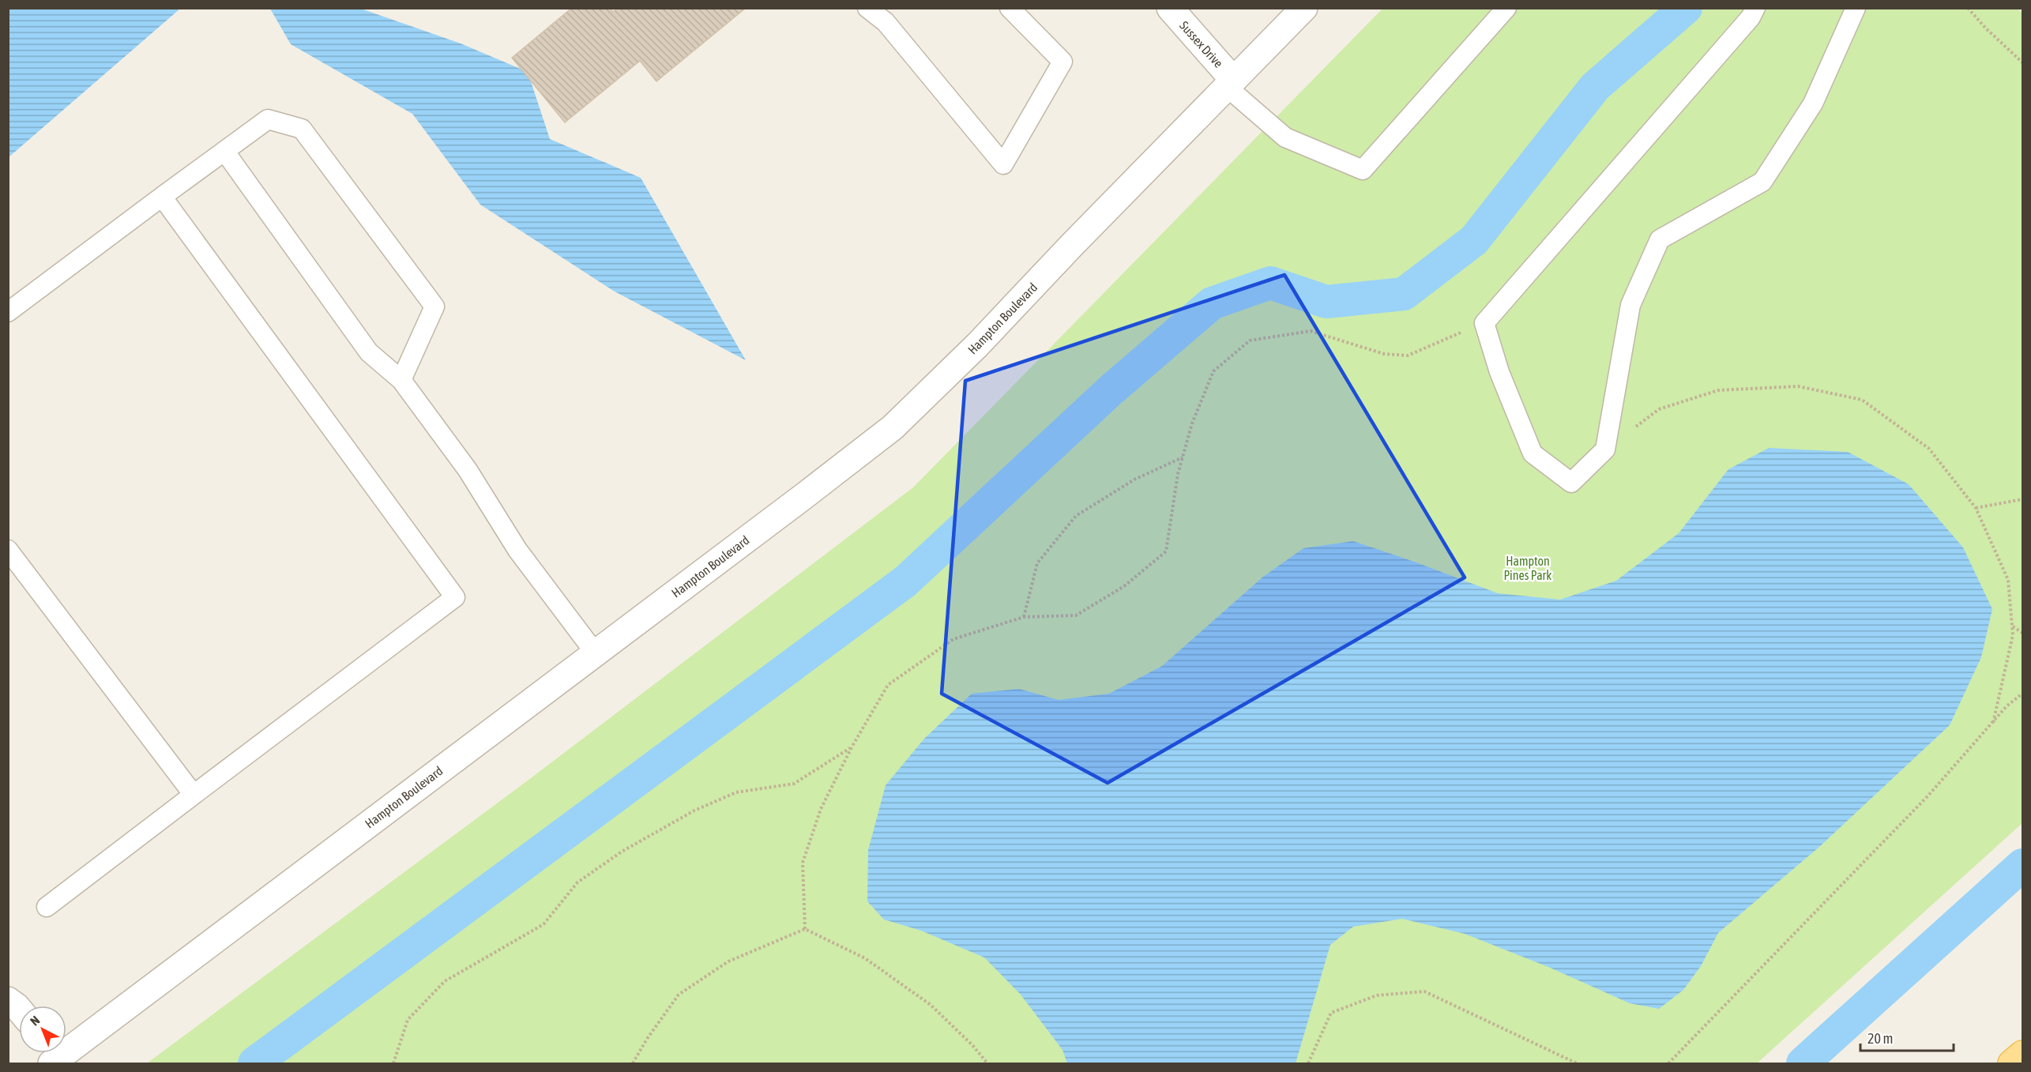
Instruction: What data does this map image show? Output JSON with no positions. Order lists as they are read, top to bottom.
{
  "streets": {
    "street": ["Sussex Drive", "Hampton Boulevard"]
  },
  "crossings": [
    ["Sussex Drive", "Hampton Boulevard"]
  ],
  "parks": ["Hampton Pines Park"],
  "scale_bar": "20 m",
  "north": "top left"
}
